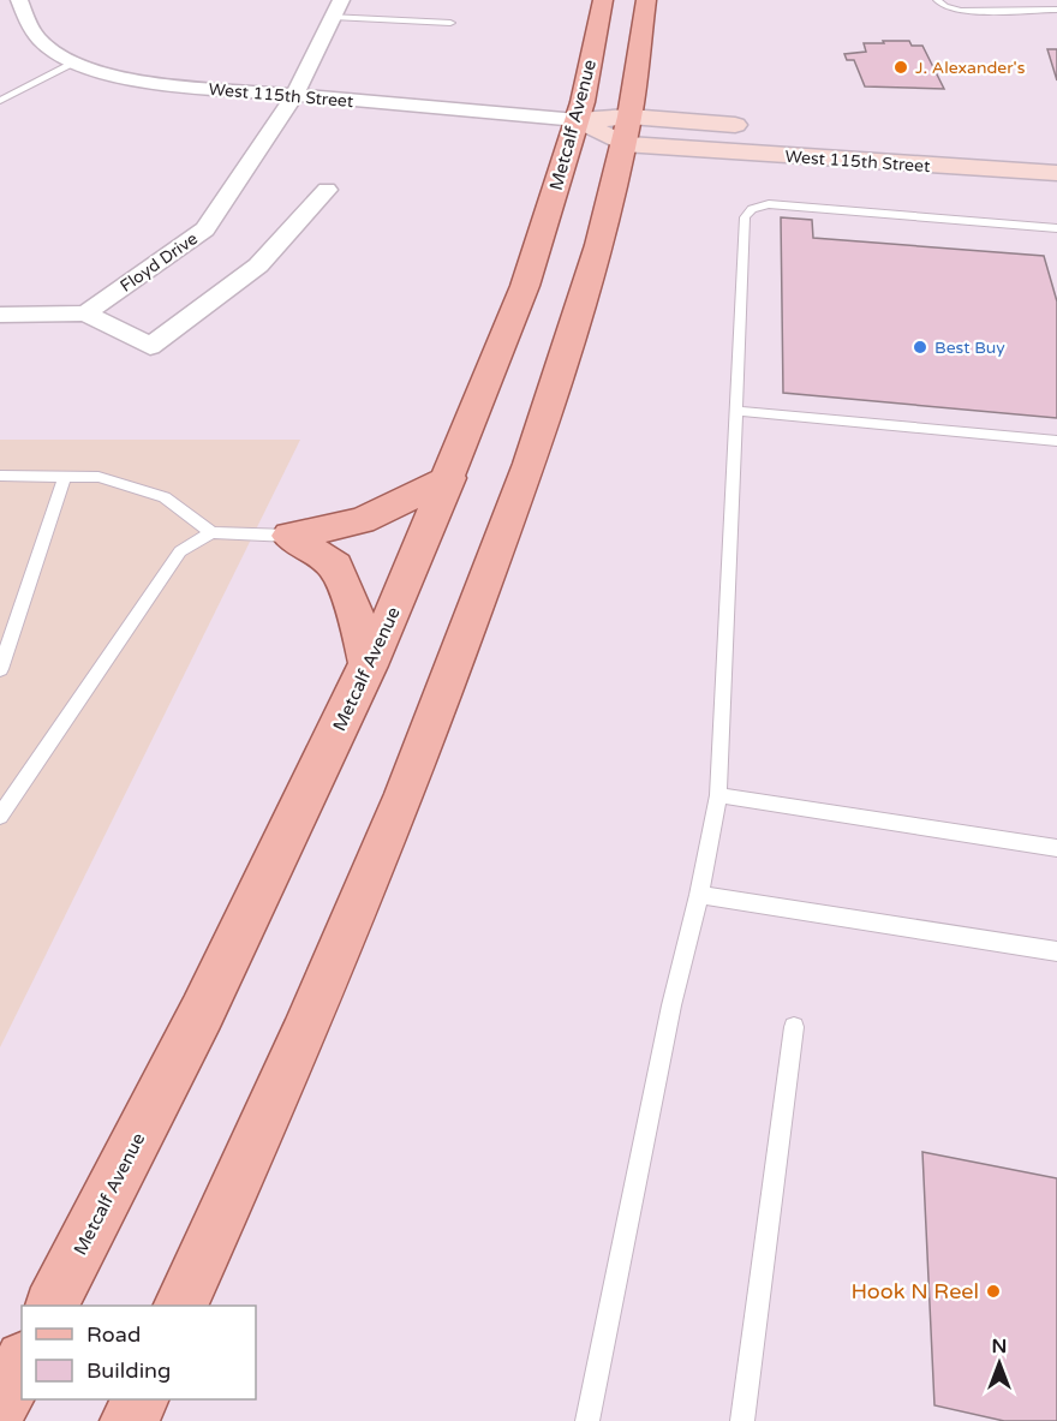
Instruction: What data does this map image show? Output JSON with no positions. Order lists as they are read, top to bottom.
{
  "streets": {
    "main road": ["Metcalf Avenue"],
    "street": ["West 115th Street", "Floyd Drive"]
  },
  "crossings": [
    ["West 115th Street", "Metcalf Avenue"],
    ["West 115th Street", "Floyd Drive"]
  ],
  "places": ["J. Alexander's", "Best Buy", "Hook N Reel"],
  "legend": ["Road", "Building"],
  "north": "top"
}
